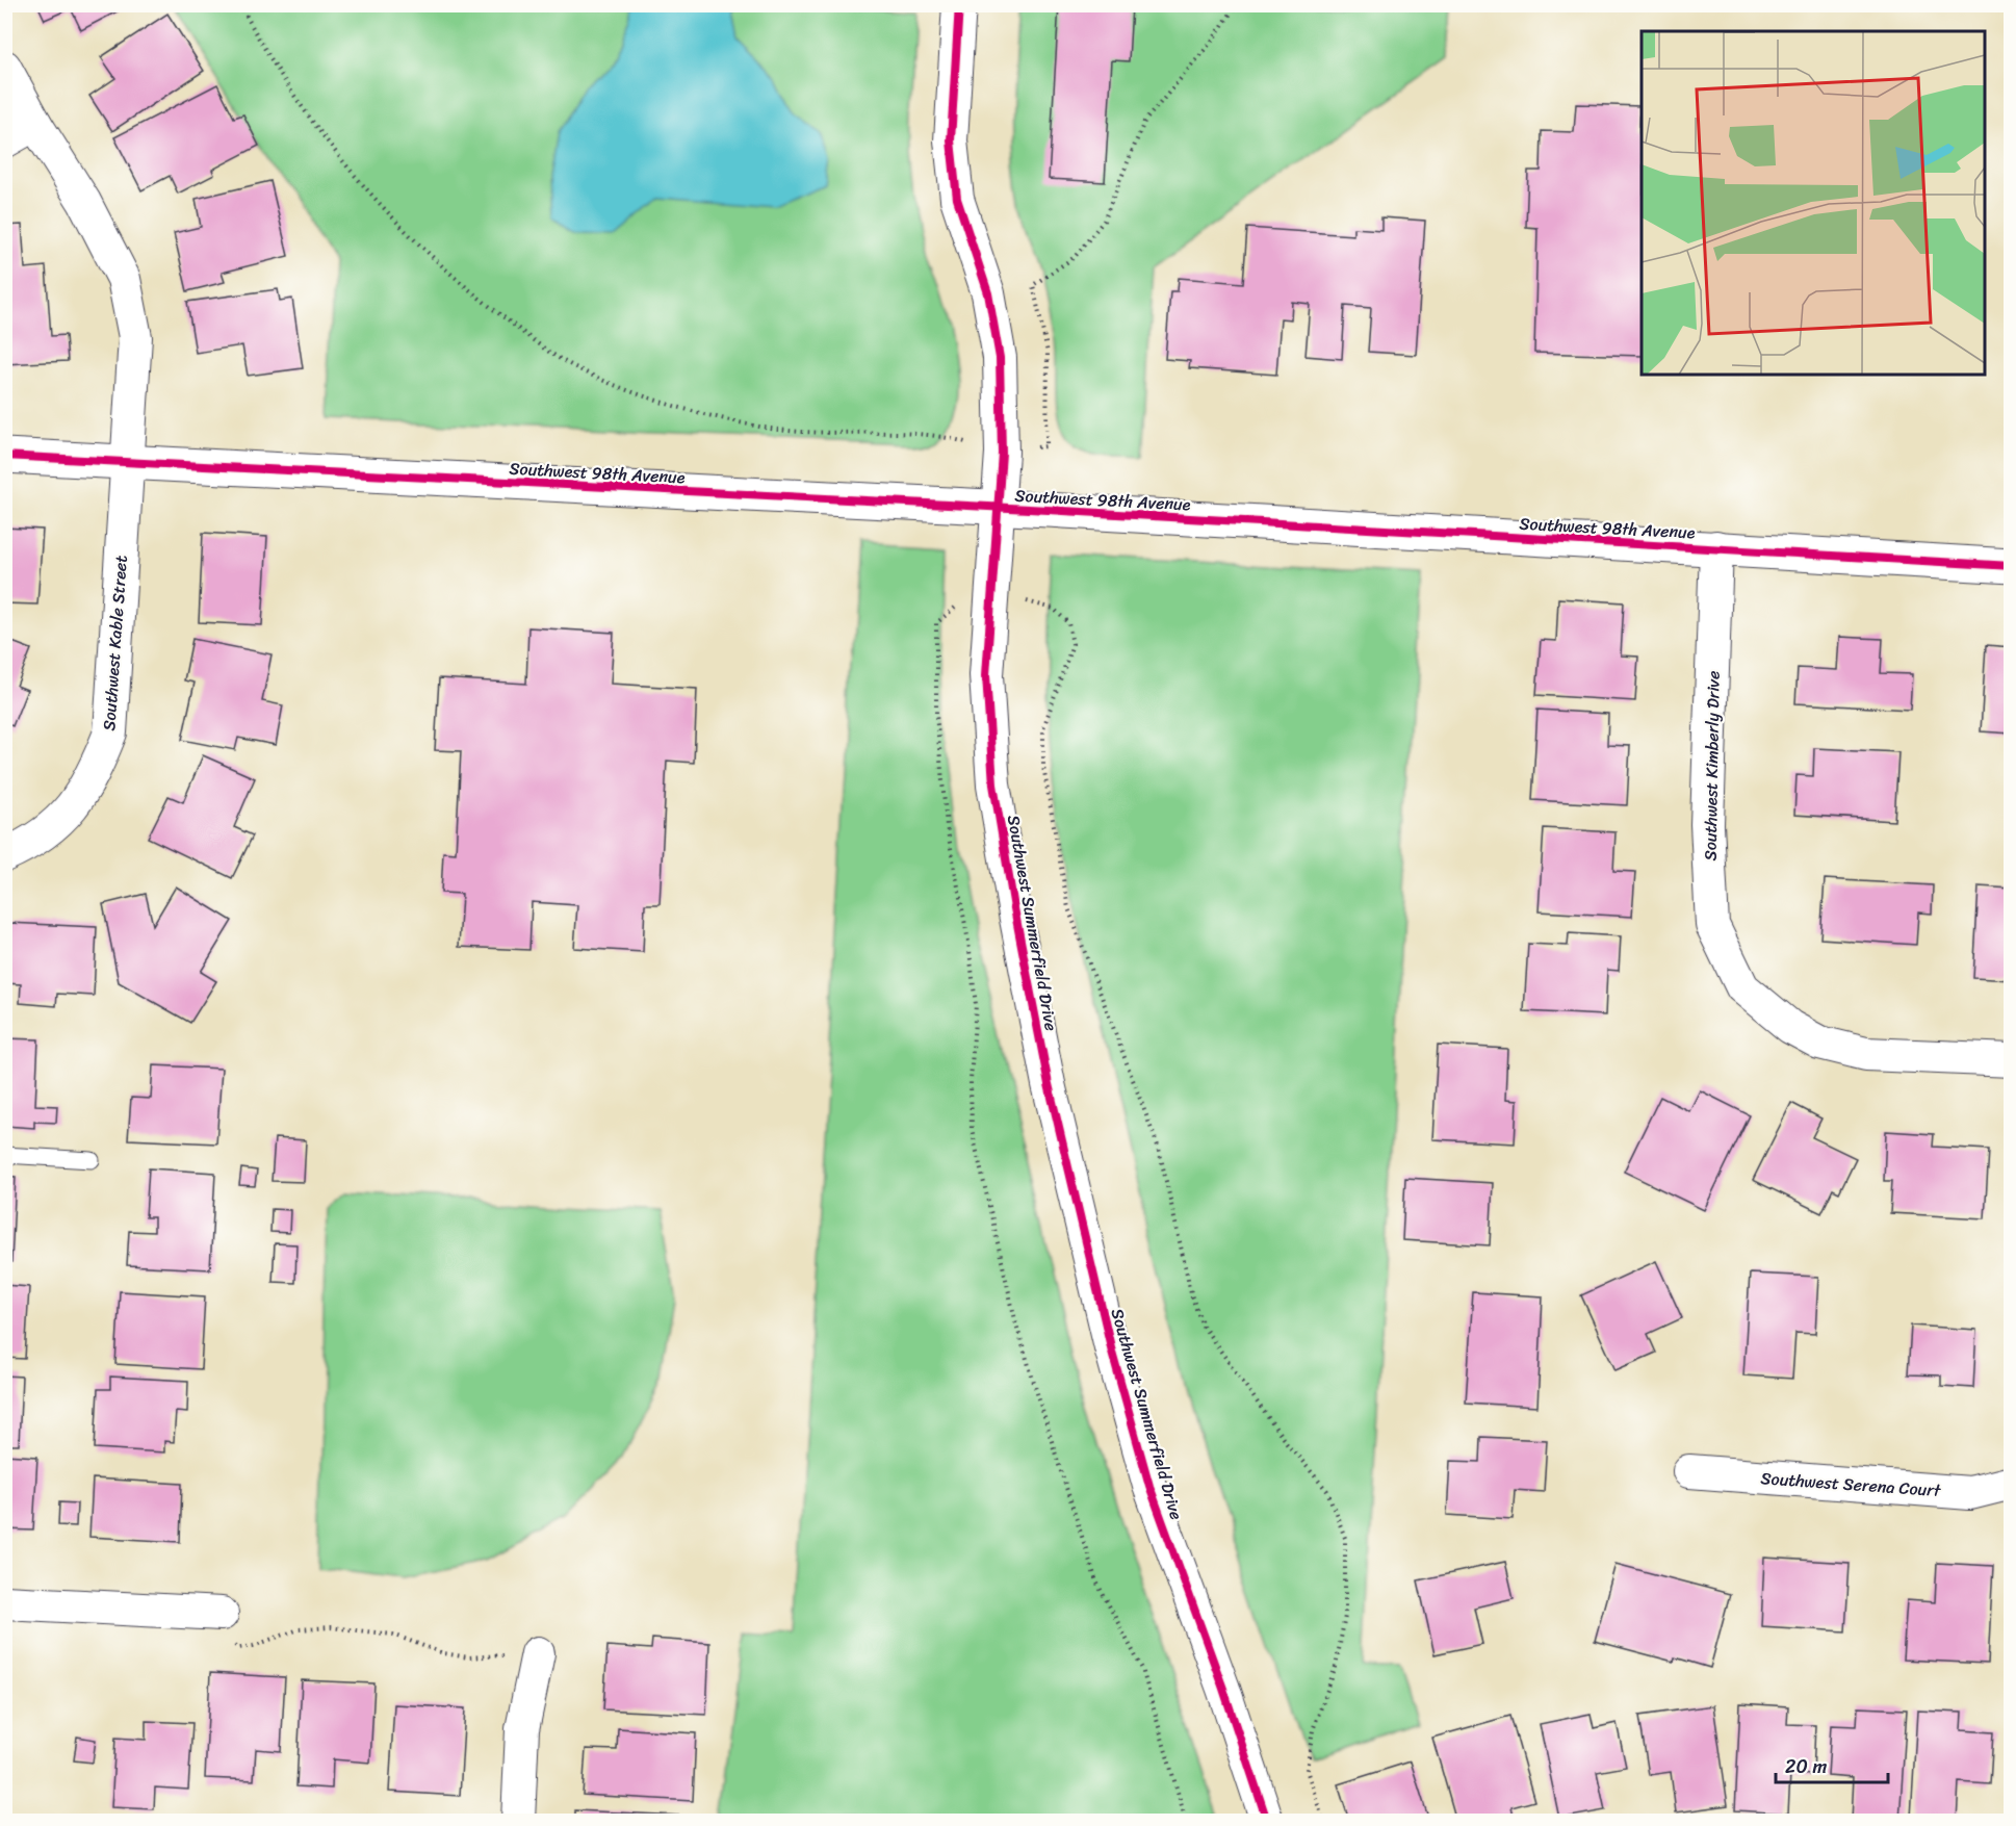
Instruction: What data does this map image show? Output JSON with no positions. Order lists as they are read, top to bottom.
{
  "streets": {
    "street": [
      "Southwest 98th Avenue",
      "Southwest Kable Street",
      "Southwest Kimberly Drive",
      "Southwest Summerfield Drive",
      "Southwest Serena Court"
    ]
  },
  "crossings": [
    ["Southwest 98th Avenue", "Southwest Kable Street"],
    ["Southwest 98th Avenue", "Southwest Kimberly Drive"],
    ["Southwest 98th Avenue", "Southwest Summerfield Drive"]
  ],
  "scale_bar": "20 m"
}
